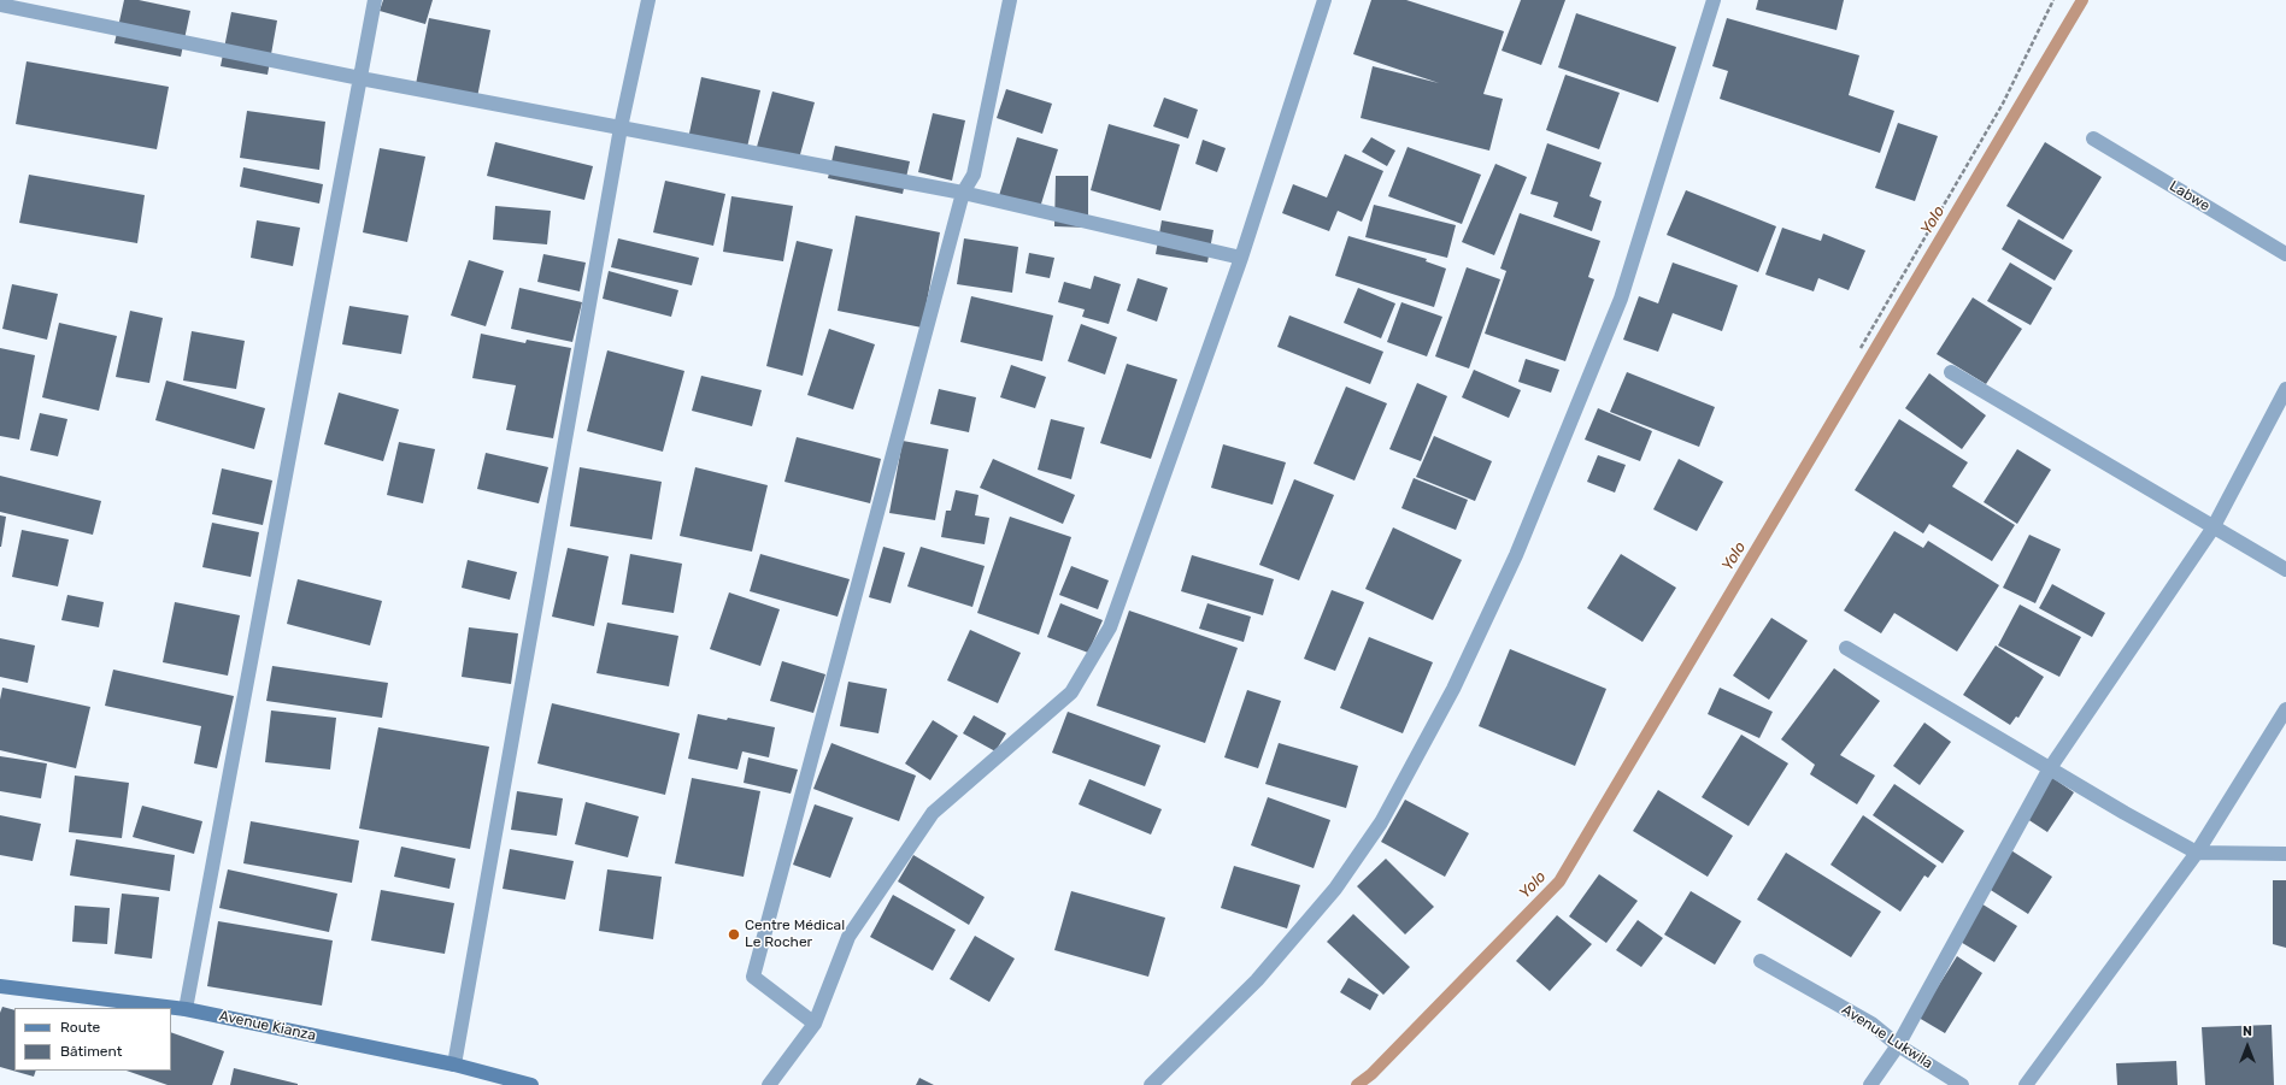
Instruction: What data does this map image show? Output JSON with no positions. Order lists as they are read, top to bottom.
{
  "streets": {
    "street": ["Labwe", "Avenue Kianza", "Avenue Lukwila"]
  },
  "water": ["Yolo"],
  "places": ["Centre Médical Le Rocher"],
  "legend": ["Route", "Bâtiment"],
  "north": "top"
}
